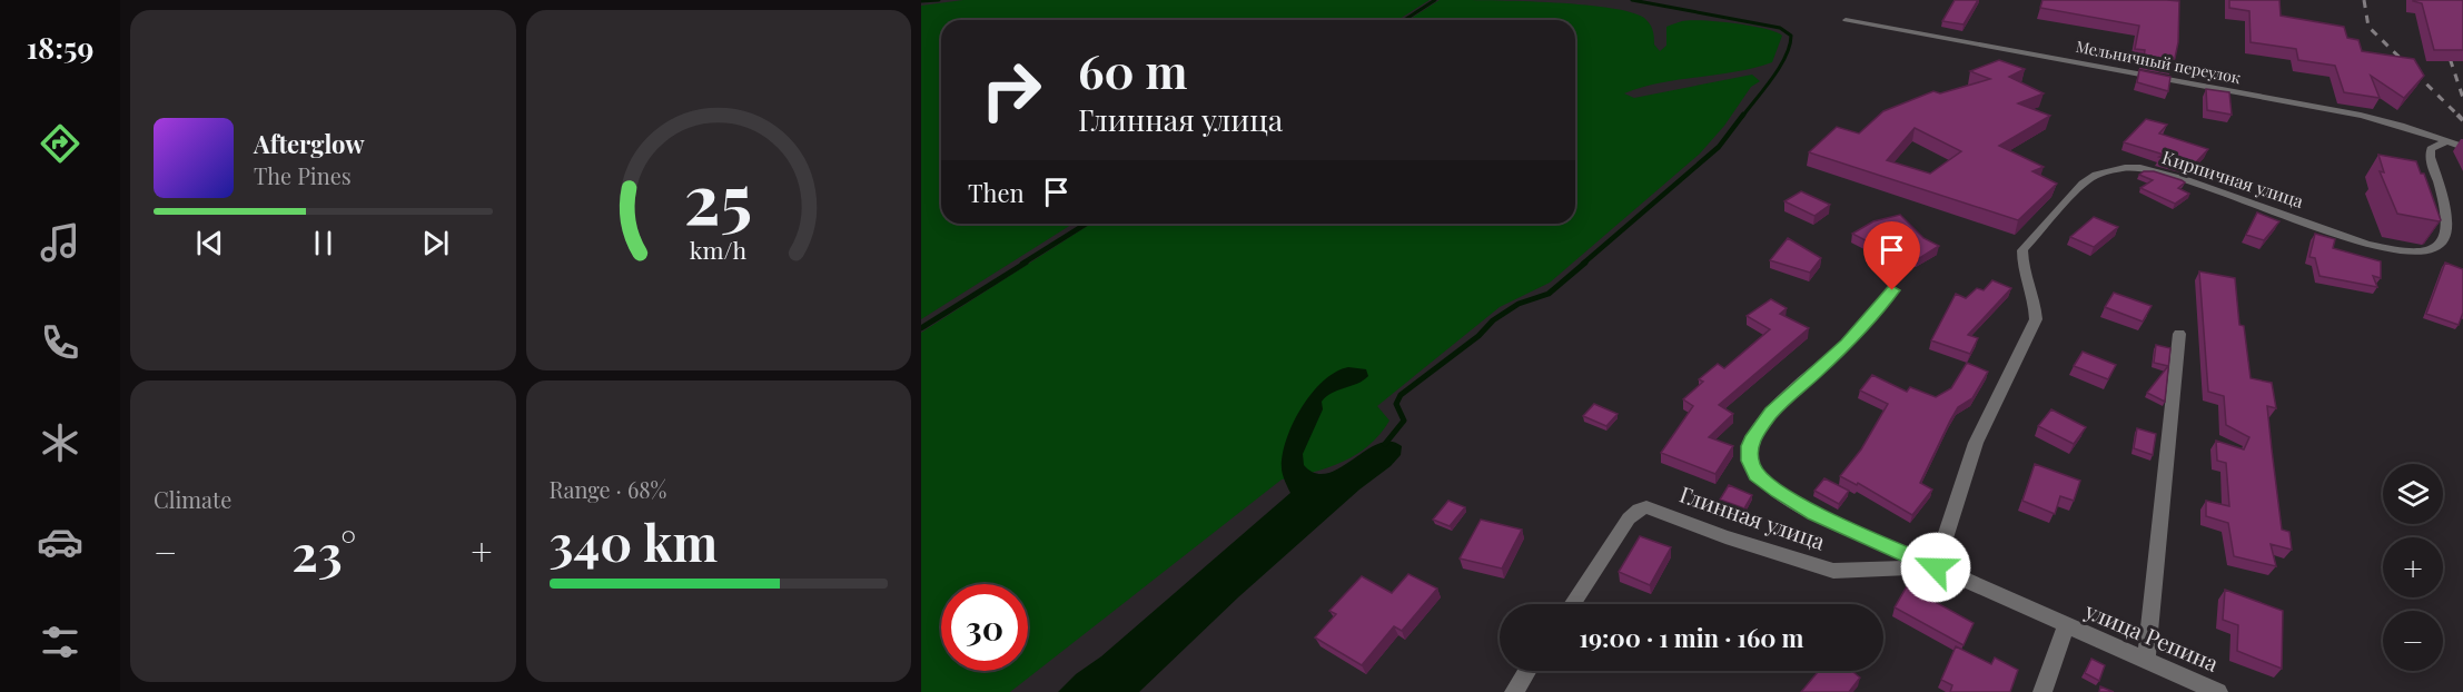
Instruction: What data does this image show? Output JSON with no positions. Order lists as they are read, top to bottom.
{
  "streets": {
    "street": [
      "Мельничный переулок",
      "Кирпичная улица",
      "Глинная улица",
      "улица Репина"
    ]
  },
  "crossings": [
    ["Мельничный переулок", "Кирпичная улица"],
    ["Кирпичная улица", "Глинная улица"],
    ["Кирпичная улица", "улица Репина"],
    ["Глинная улица", "улица Репина"]
  ],
  "page": {
    "tabs": "18:59",
    "turn": ["60 m", "Глинная улица"],
    "song": ["Afterglow", "The Pines"],
    "then": "Then",
    "tile": [
      "Climate",
      ["Range · 68%", "340 km"]
    ],
    "map_buttons": ["+", "−"],
    "heat": ["−", "23°", "+"],
    "limit": "30",
    "trip": "19:00 · 1 min · 160 m",
    "gauge": ["25", "km/h"]
  }
}
